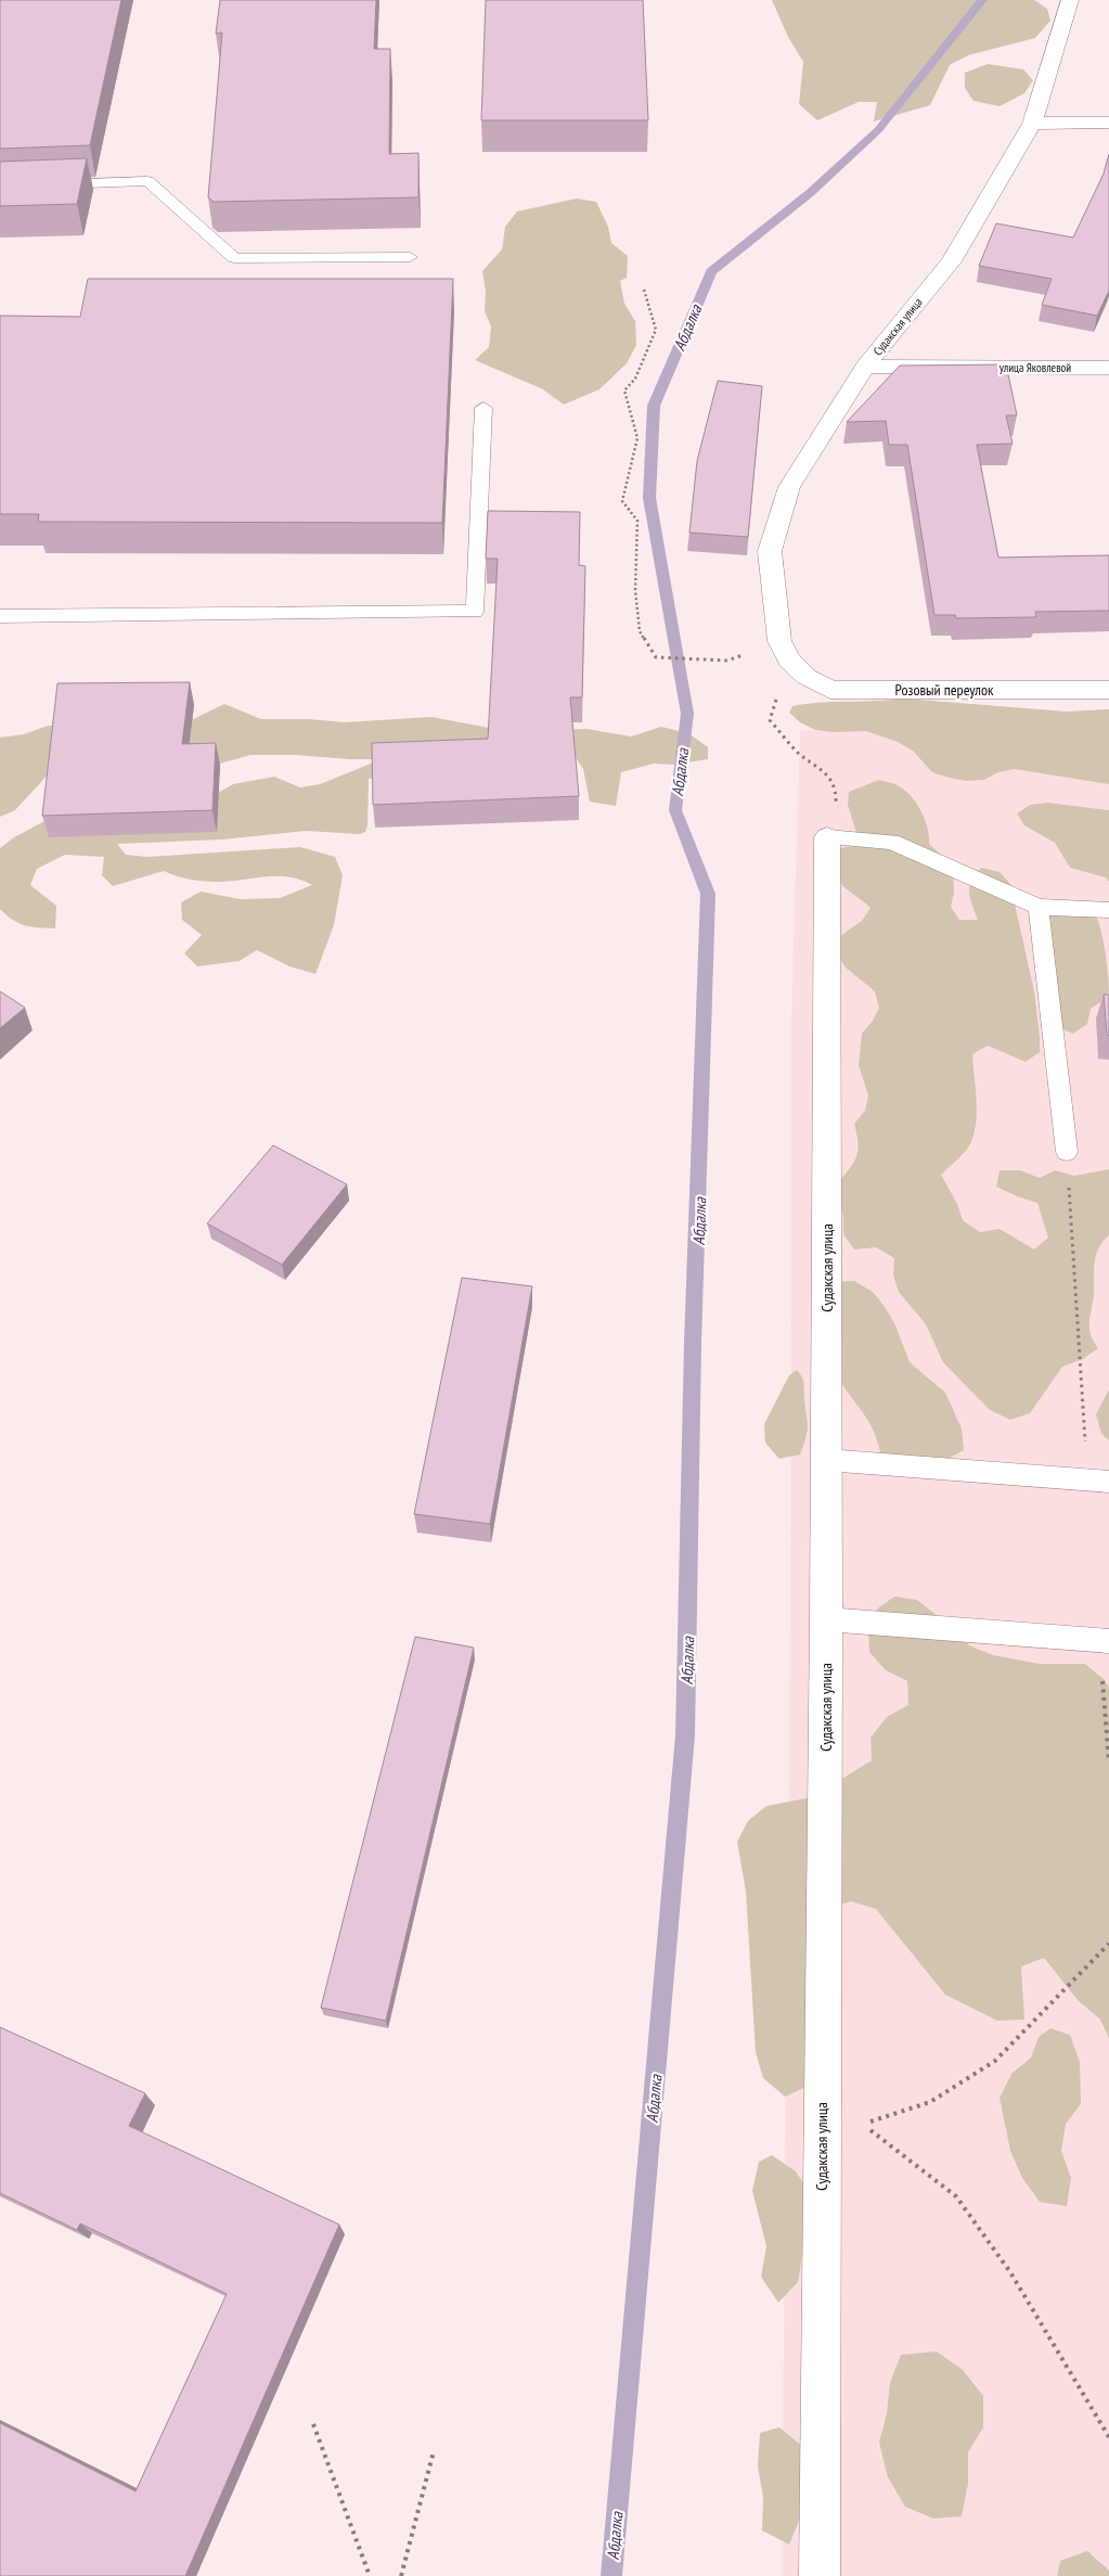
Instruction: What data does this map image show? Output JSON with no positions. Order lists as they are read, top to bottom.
{
  "streets": {
    "street": ["Судакская улица", "улица Яковлевой", "Розовый переулок"]
  },
  "crossings": [
    ["Судакская улица", "улица Яковлевой"],
    ["Судакская улица", "Розовый переулок"]
  ],
  "water": ["Абдалка"]
}
